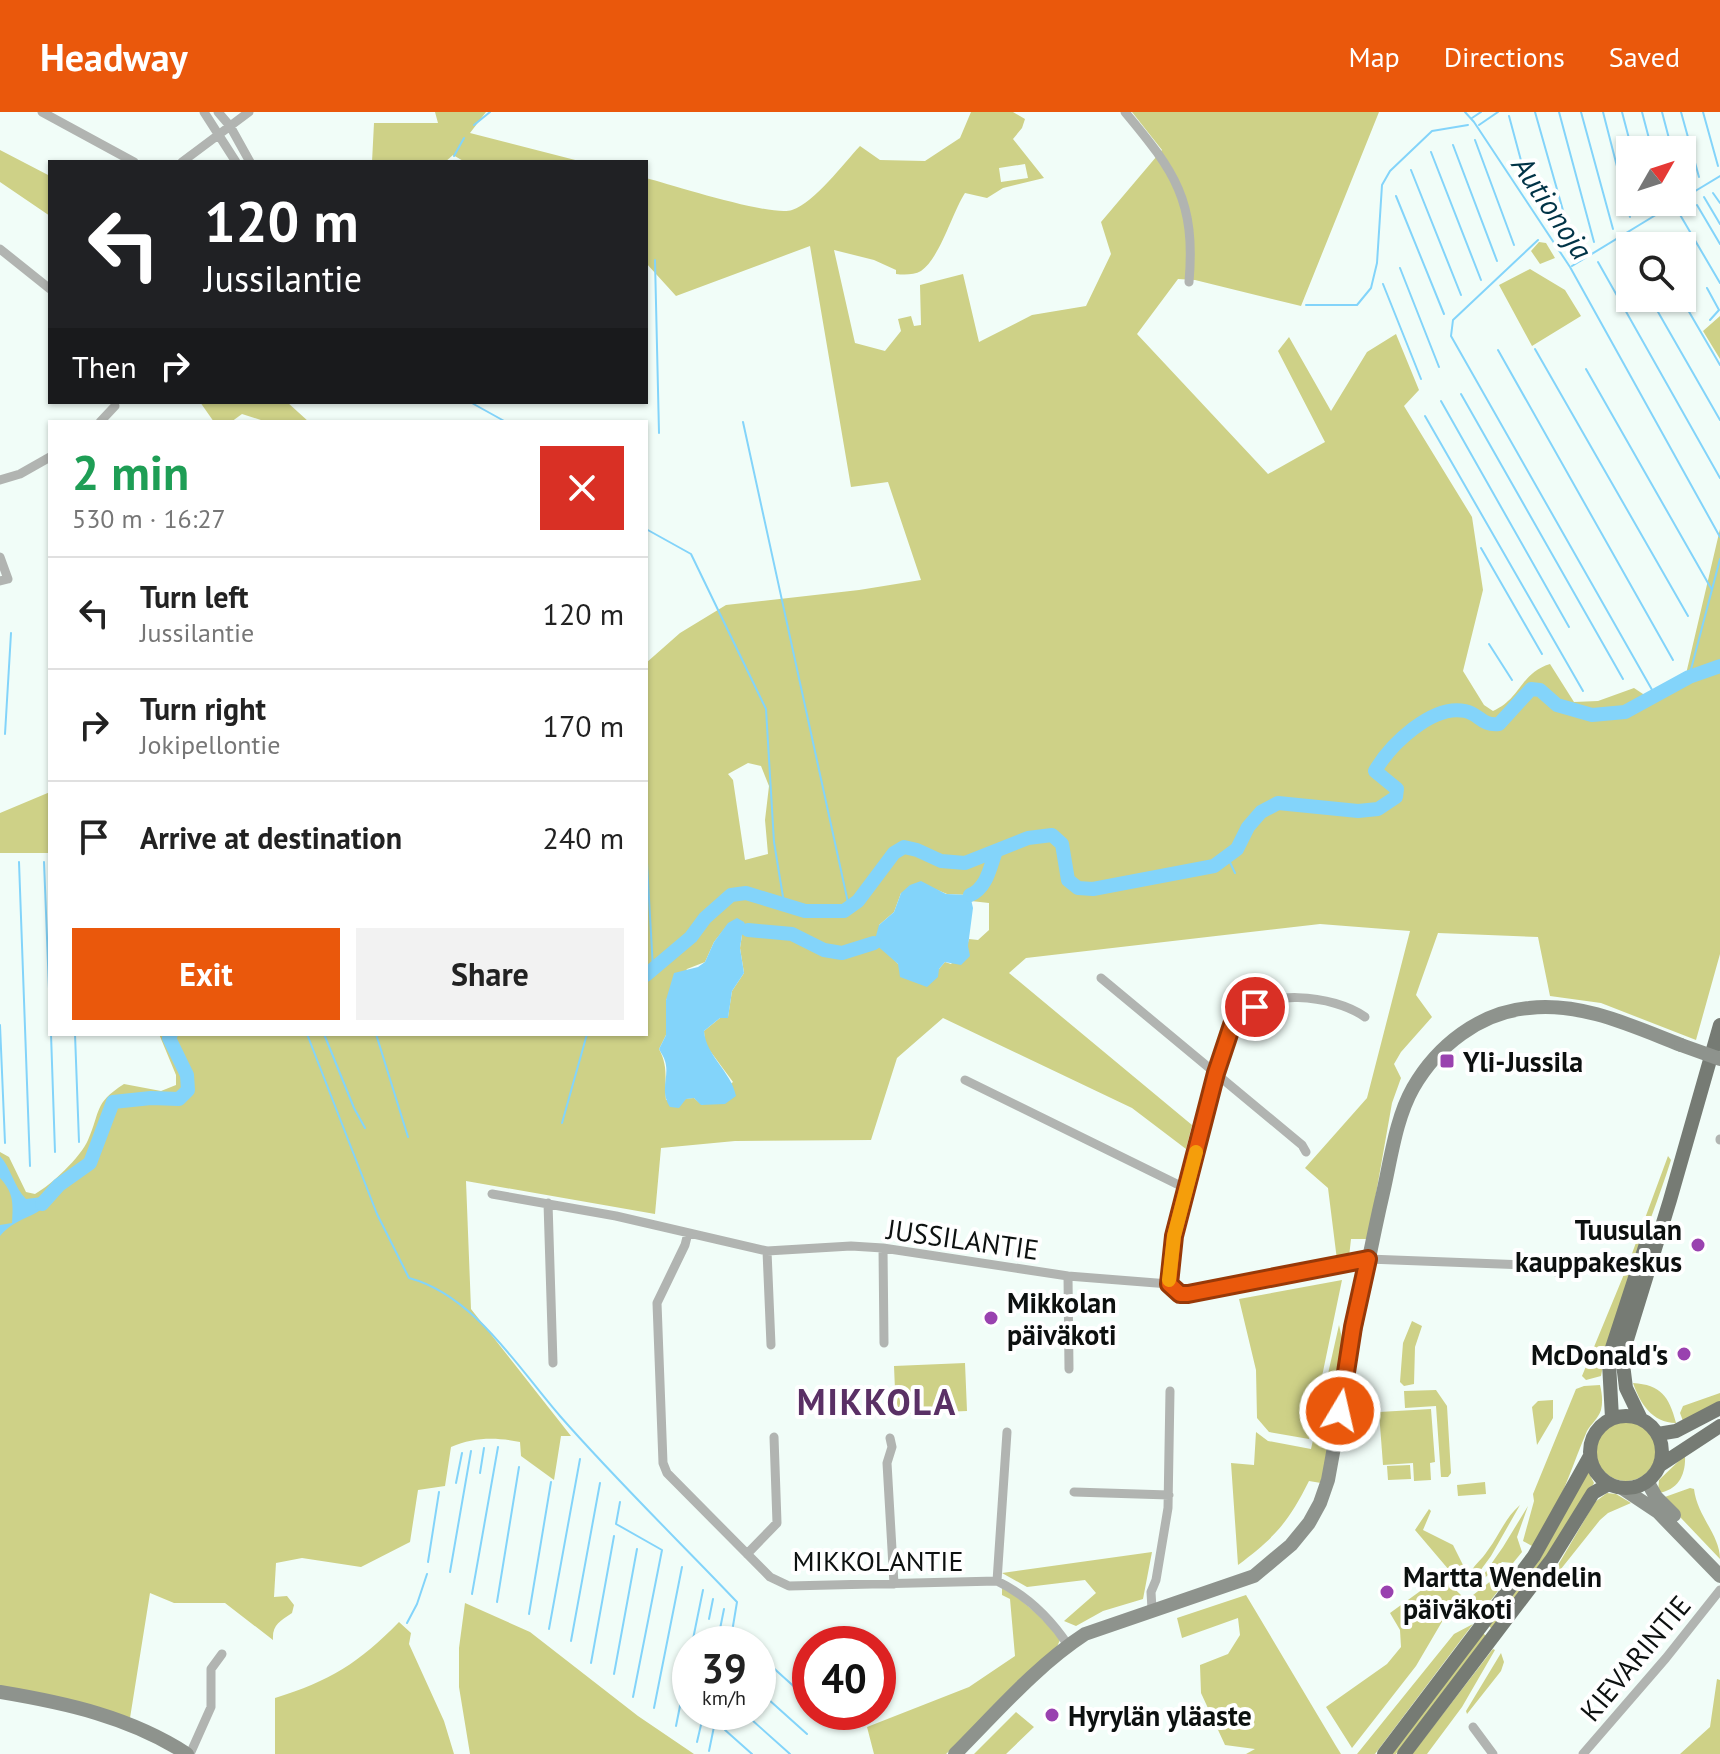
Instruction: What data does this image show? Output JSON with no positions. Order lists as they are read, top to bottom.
{
  "streets": {
    "street": ["JUSSILANTIE", "MIKKOLANTIE", "KIEVARINTIE"]
  },
  "crossings": [
    ["JUSSILANTIE", "MIKKOLANTIE"]
  ],
  "districts": ["MIKKOLA"],
  "water": ["Autionoja"],
  "places": {
    "transit": ["Yli-Jussila"],
    "other": [
      "Tuusulan kauppakeskus",
      "Mikkolan päiväkoti",
      "McDonald's",
      "Martta Wendelin päiväkoti",
      "Hyrylän yläaste"
    ]
  },
  "north": "top right",
  "page": {
    "header": "Headway",
    "nav": ["Map", "Directions", "Saved"],
    "turn": ["120 m", "Jussilantie"],
    "then": "Then",
    "heading": ["2 min", "530 m · 16:27"],
    "list": [
      {
        "name": "Turn left",
        "note": "Jussilantie",
        "value": "120 m"
      },
      {
        "name": "Turn right",
        "note": "Jokipellontie",
        "value": "170 m"
      },
      {
        "name": "Arrive at destination",
        "value": "240 m"
      }
    ],
    "buttons": ["Exit", "Share"],
    "speed": "39 km/h",
    "limit": "40"
  }
}
